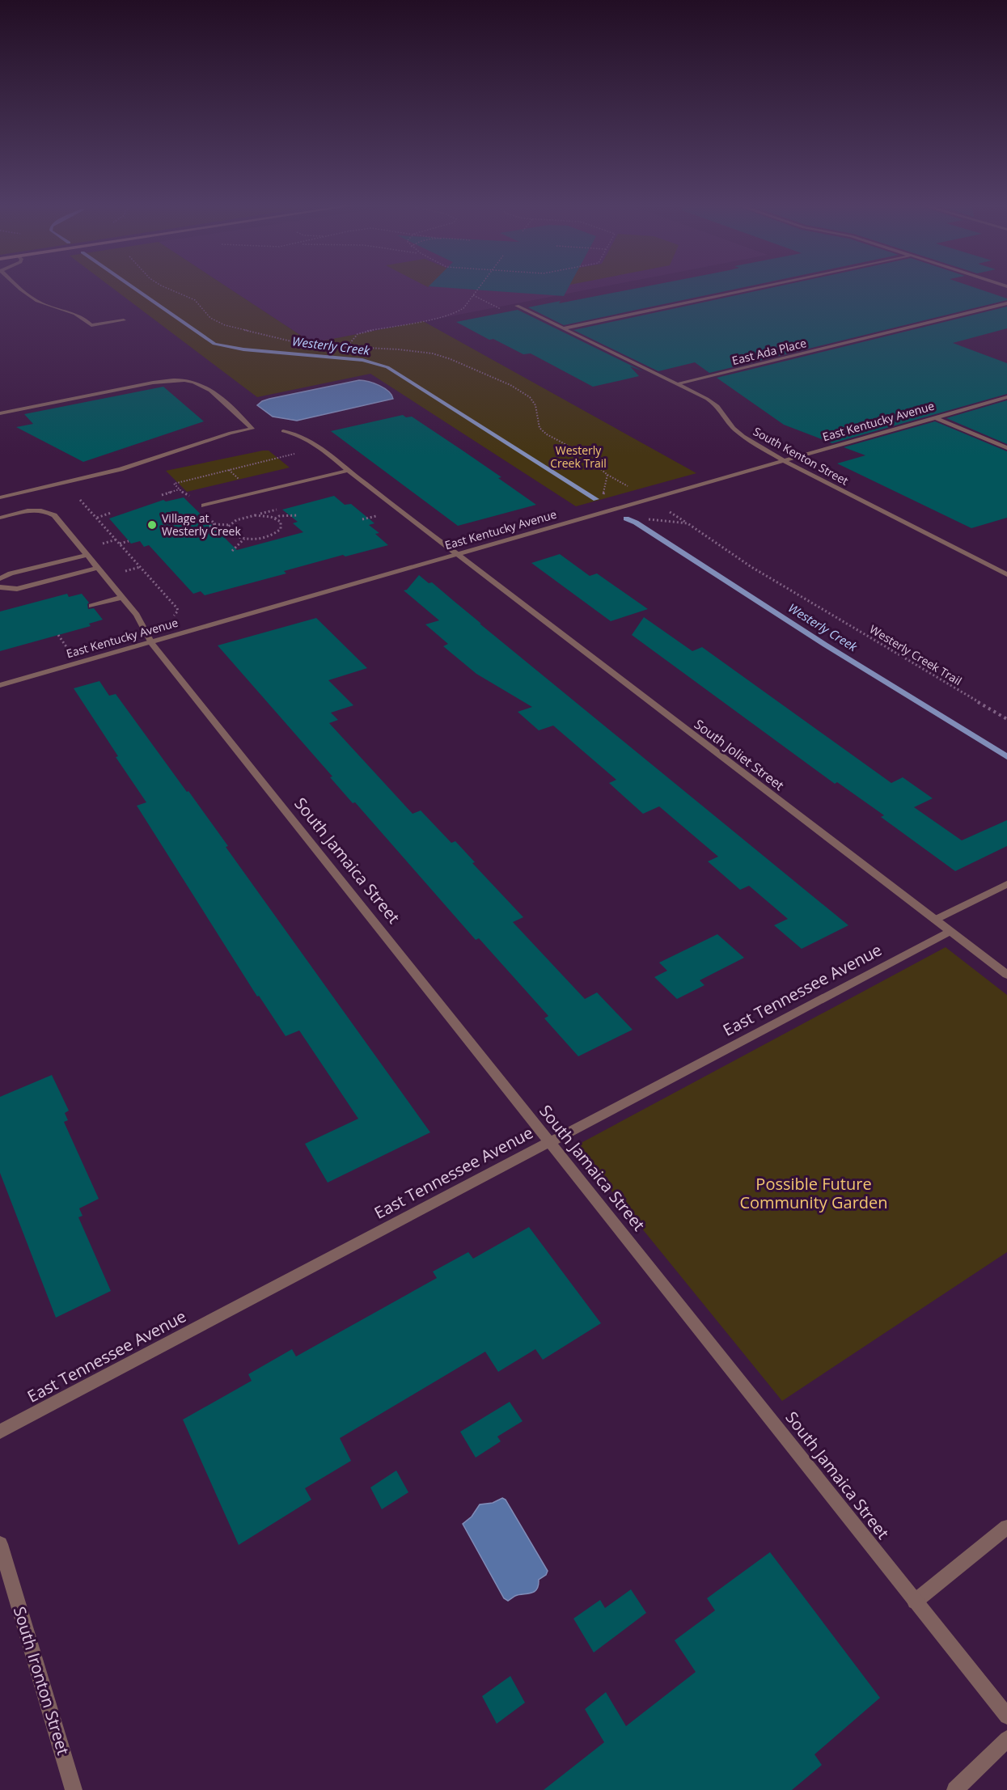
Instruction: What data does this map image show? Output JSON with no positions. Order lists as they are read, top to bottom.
{
  "streets": {
    "street": [
      "East Ada Place",
      "East Kentucky Avenue",
      "South Kenton Street",
      "South Joliet Street",
      "South Jamaica Street",
      "East Tennessee Avenue",
      "South Ironton Street"
    ],
    "path": ["Westerly Creek Trail"]
  },
  "crossings": [
    ["East Ada Place", "South Kenton Street"],
    ["East Kentucky Avenue", "South Kenton Street"],
    ["East Kentucky Avenue", "South Joliet Street"],
    ["East Kentucky Avenue", "South Jamaica Street"],
    ["South Joliet Street", "East Tennessee Avenue"],
    ["South Jamaica Street", "East Tennessee Avenue"]
  ],
  "water": ["Westerly Creek"],
  "parks": ["Westerly Creek Trail", "Possible Future Community Garden"],
  "places": ["Village at Westerly Creek"]
}
